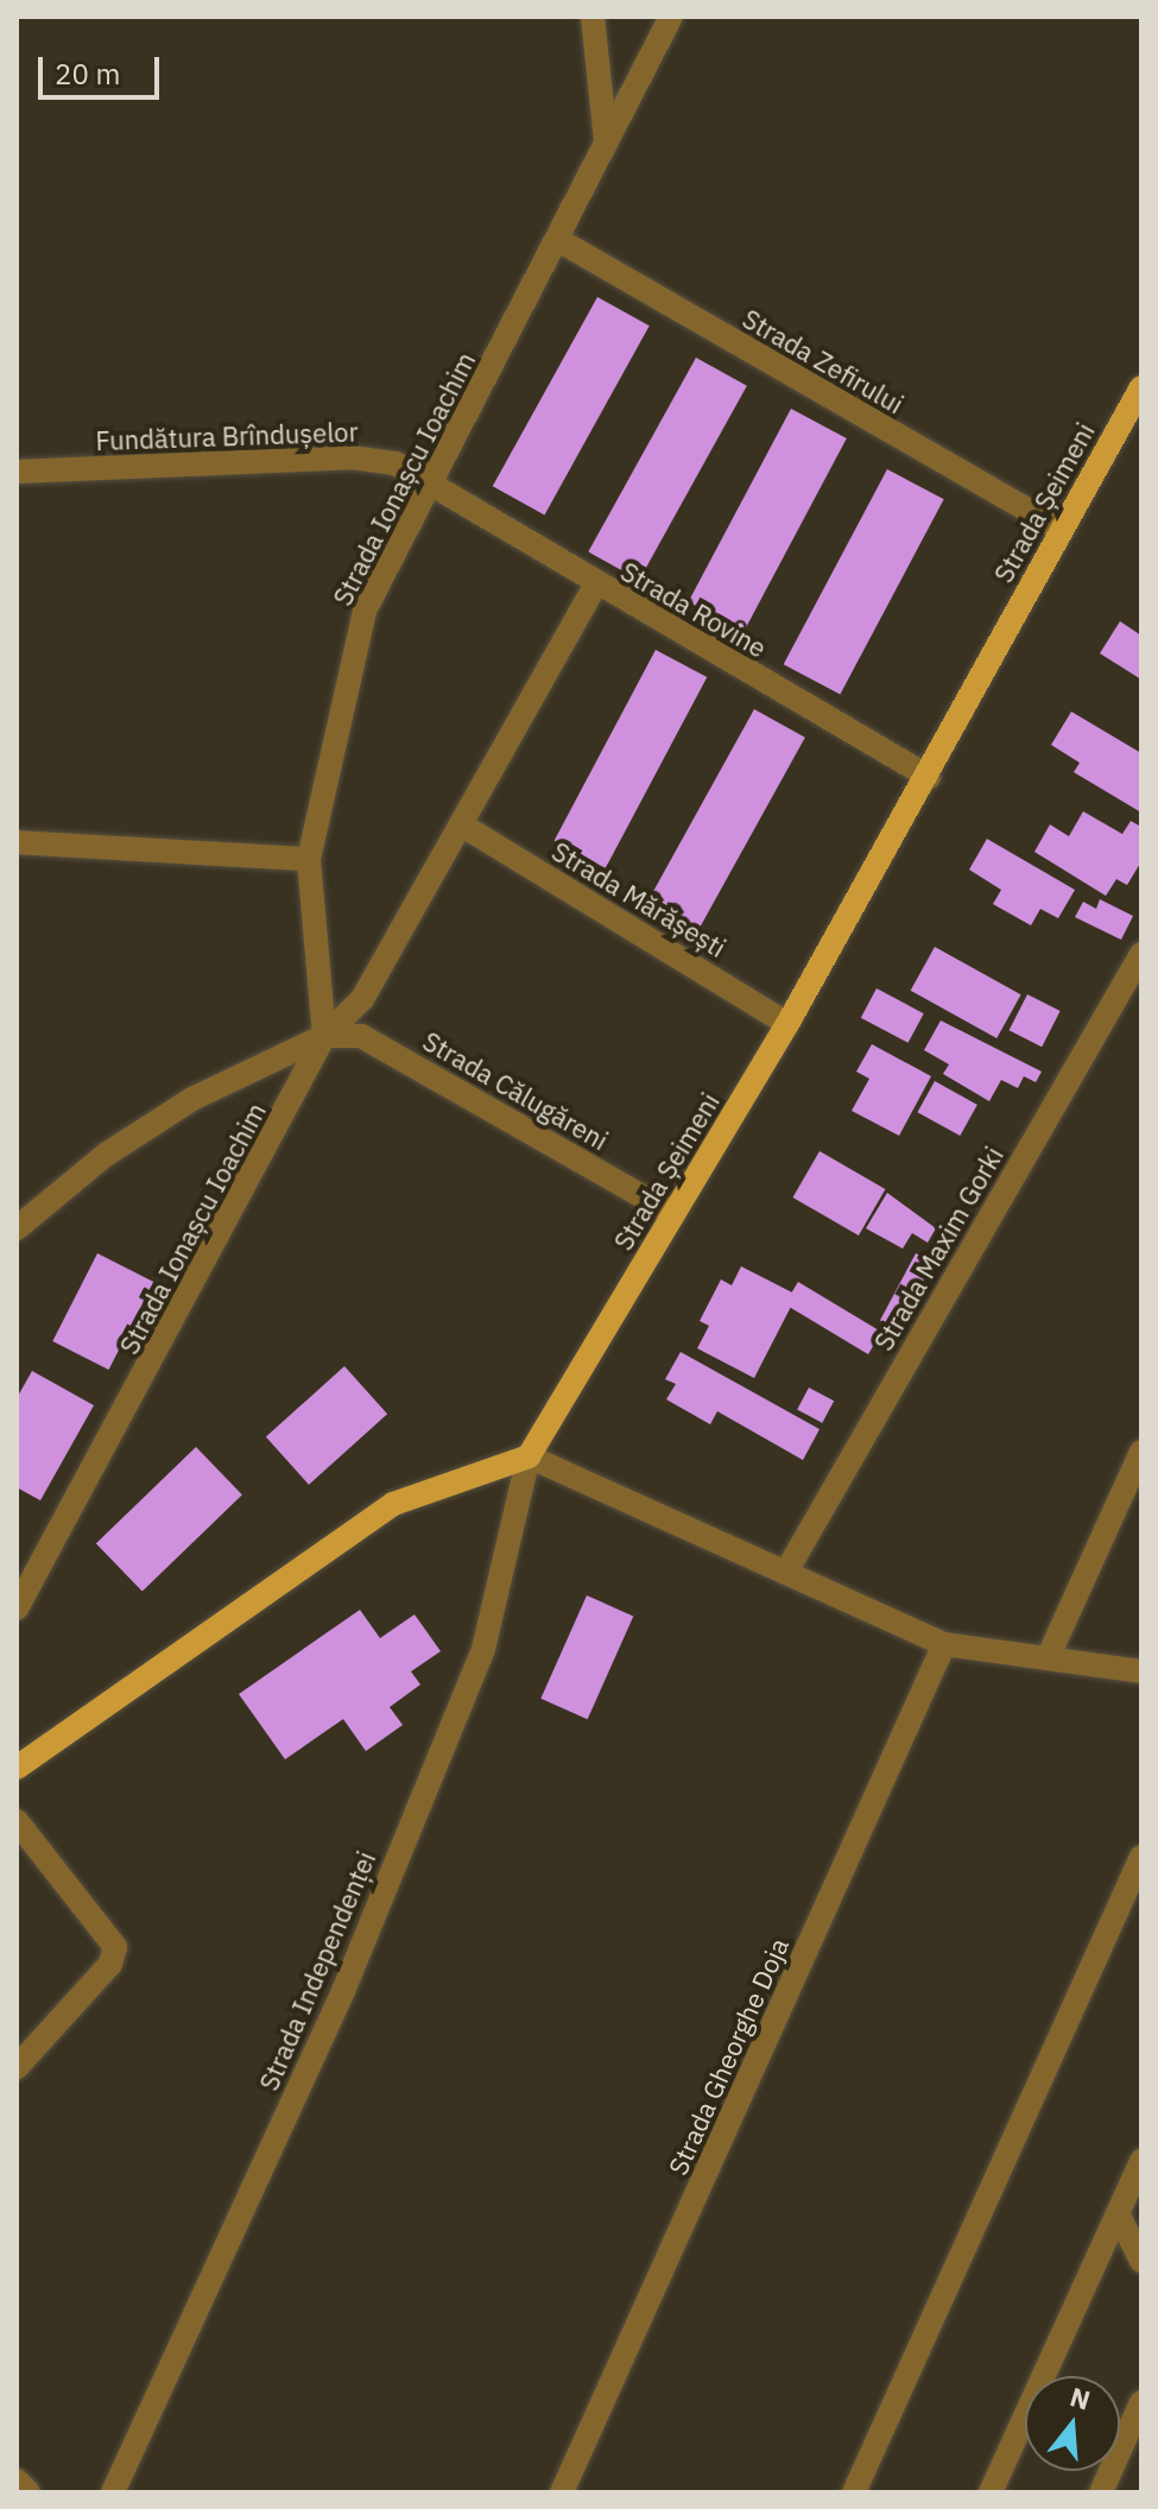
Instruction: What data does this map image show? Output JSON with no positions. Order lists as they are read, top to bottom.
{
  "streets": {
    "main road": ["Strada Șeimeni"],
    "street": [
      "Strada Zefirului",
      "Fundătura Brîndușelor",
      "Strada Ionașcu Ioachim",
      "Strada Rovine",
      "Strada Mărășești",
      "Strada Călugăreni",
      "Strada Maxim Gorki",
      "Strada Independenței",
      "Strada Gheorghe Doja"
    ]
  },
  "crossings": [
    ["Strada Zefirului", "Strada Ionașcu Ioachim"],
    ["Strada Zefirului", "Strada Șeimeni"],
    ["Fundătura Brîndușelor", "Strada Ionașcu Ioachim"],
    ["Fundătura Brîndușelor", "Strada Rovine"],
    ["Strada Ionașcu Ioachim", "Strada Rovine"],
    ["Strada Ionașcu Ioachim", "Strada Călugăreni"],
    ["Strada Șeimeni", "Strada Rovine"],
    ["Strada Șeimeni", "Strada Mărășești"],
    ["Strada Șeimeni", "Strada Călugăreni"],
    ["Strada Șeimeni", "Strada Independenței"]
  ],
  "scale_bar": "20 m",
  "north": "top"
}
